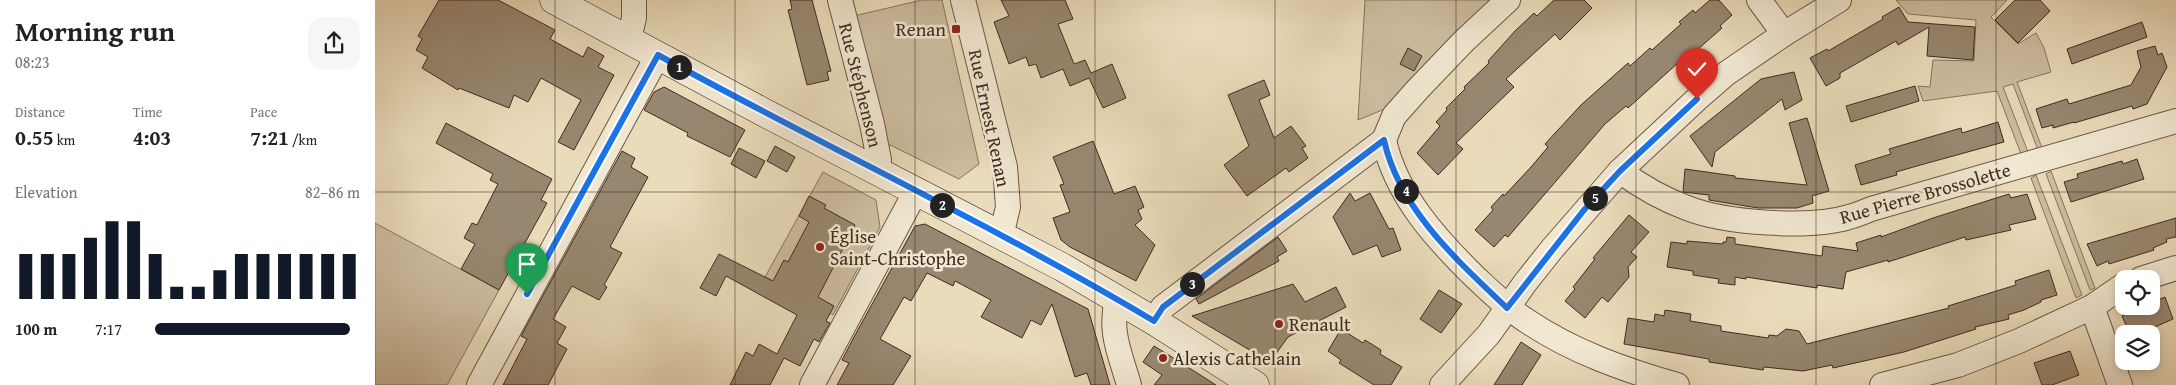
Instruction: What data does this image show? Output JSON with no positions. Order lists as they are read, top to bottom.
{
  "streets": {
    "street": ["Rue Stéphenson", "Rue Ernest Renan", "Rue Pierre Brossolette"]
  },
  "places": {
    "transit": ["Renan"],
    "other": ["Église Saint-Christophe", "Renault", "Alexis Cathelain"]
  },
  "page": {
    "heading": ["Morning run", "08:23"],
    "pins": [
      "1",
      "4",
      "5",
      "2",
      "3"
    ],
    "stats": [
      ["Distance", "0.55 km"],
      ["Time", "4:03"],
      ["Pace", "7:21 /km"]
    ],
    "chart": ["Elevation", "82–86 m"],
    "list": [
      {
        "name": "100 m",
        "note": "7:17"
      }
    ]
  }
}
